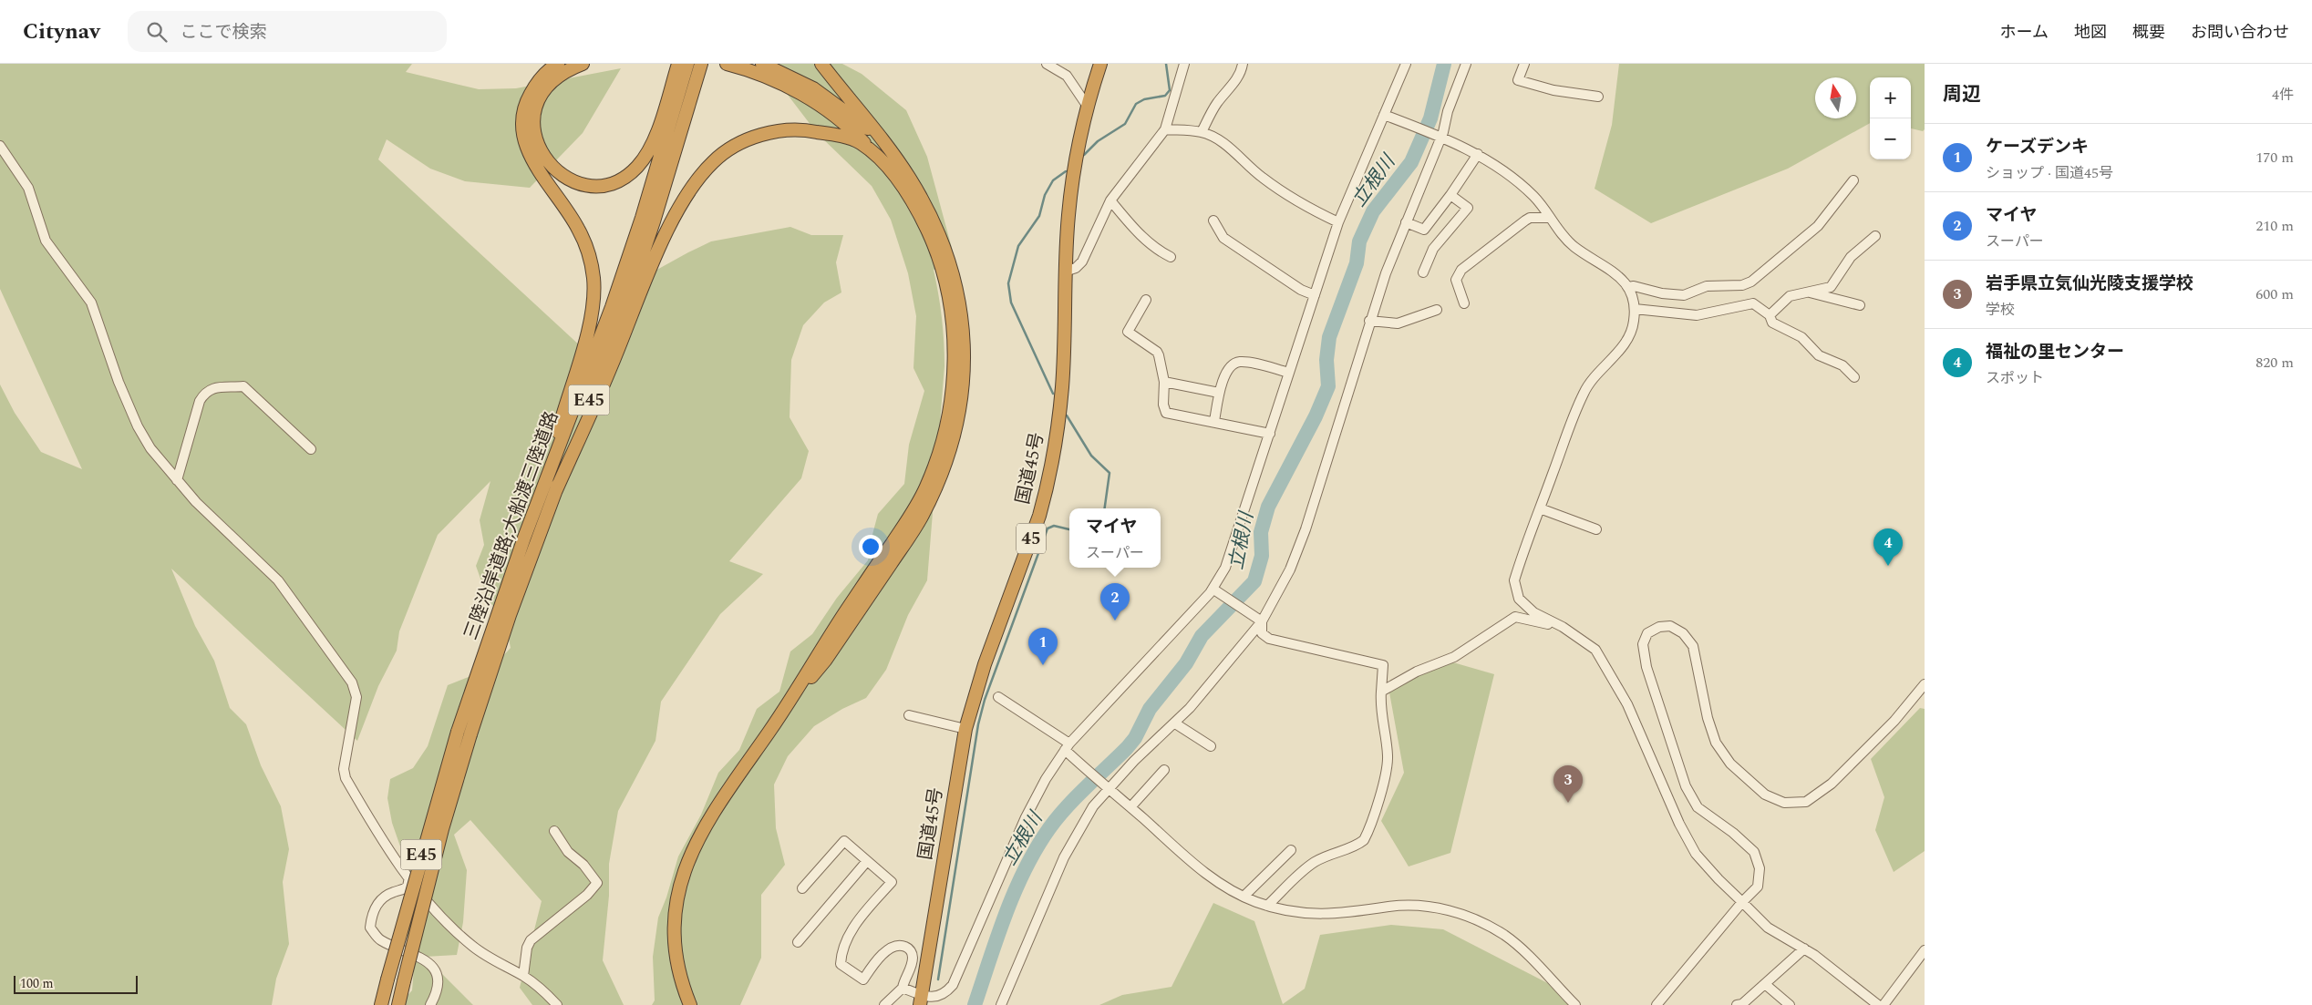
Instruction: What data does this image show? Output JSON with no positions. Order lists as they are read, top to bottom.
{
  "streets": {
    "highway": [
      "E45",
      "国道45号",
      "三陸沿岸道路;大船渡三陸道路",
      "45"
    ]
  },
  "water": ["立根川"],
  "scale_bar": "100 m",
  "north": "top",
  "page": {
    "header": "Citynav",
    "search": "ここで検索",
    "nav": [
      "ホーム",
      "地図",
      "概要",
      "お問い合わせ"
    ],
    "heading": ["周辺", "4件"],
    "map_buttons": ["+", "−"],
    "list": [
      {
        "mark": "1",
        "name": "ケーズデンキ",
        "note": "ショップ · 国道45号",
        "value": "170 m"
      },
      {
        "mark": "2",
        "name": "マイヤ",
        "note": "スーパー",
        "value": "210 m"
      },
      {
        "mark": "3",
        "name": "岩手県立気仙光陵支援学校",
        "note": "学校",
        "value": "600 m"
      },
      {
        "mark": "4",
        "name": "福祉の里センター",
        "note": "スポット",
        "value": "820 m"
      }
    ],
    "popup": ["マイヤ", "スーパー"],
    "pins": [
      "4",
      "2",
      "1",
      "3"
    ],
    "scale": "100 m"
  }
}
